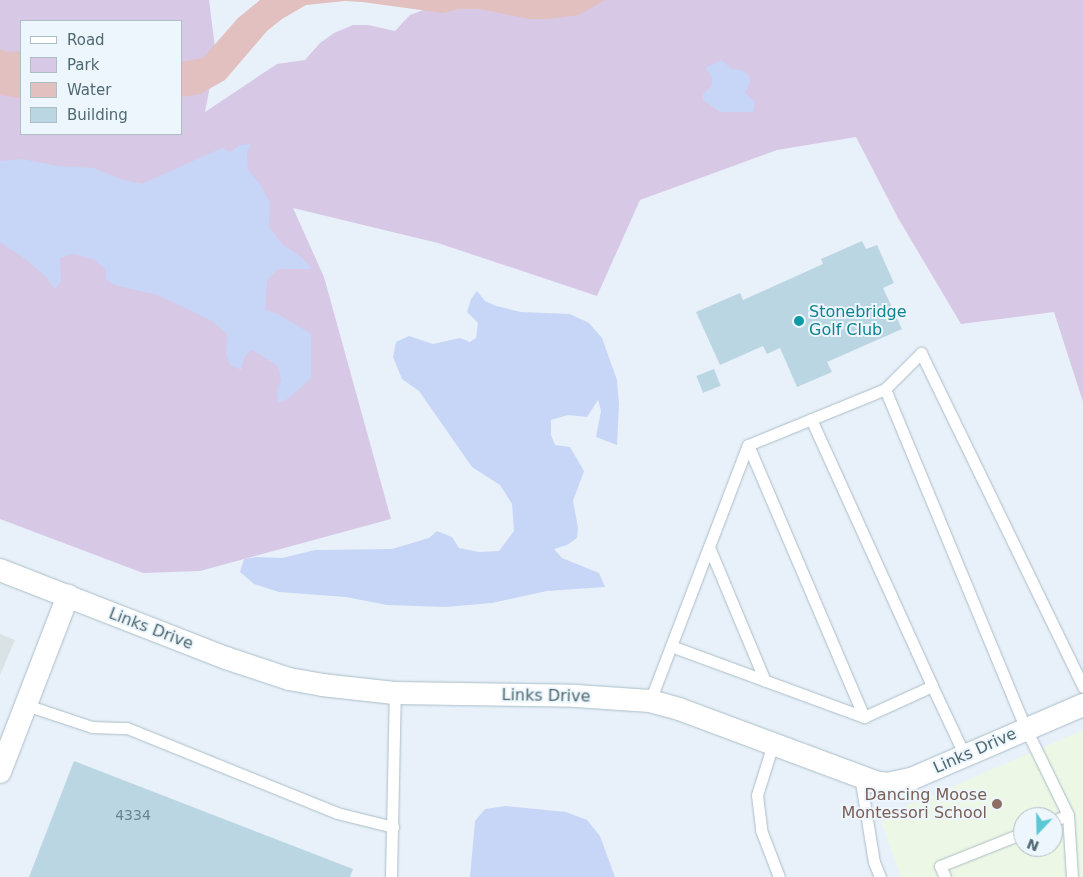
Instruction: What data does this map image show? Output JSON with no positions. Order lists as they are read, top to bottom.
{
  "streets": {
    "street": ["Links Drive"]
  },
  "places": ["Stonebridge Golf Club", "Dancing Moose Montessori School"],
  "house_numbers": ["4334"],
  "legend": [
    "Road",
    "Park",
    "Water",
    "Building"
  ],
  "north": "bottom"
}
